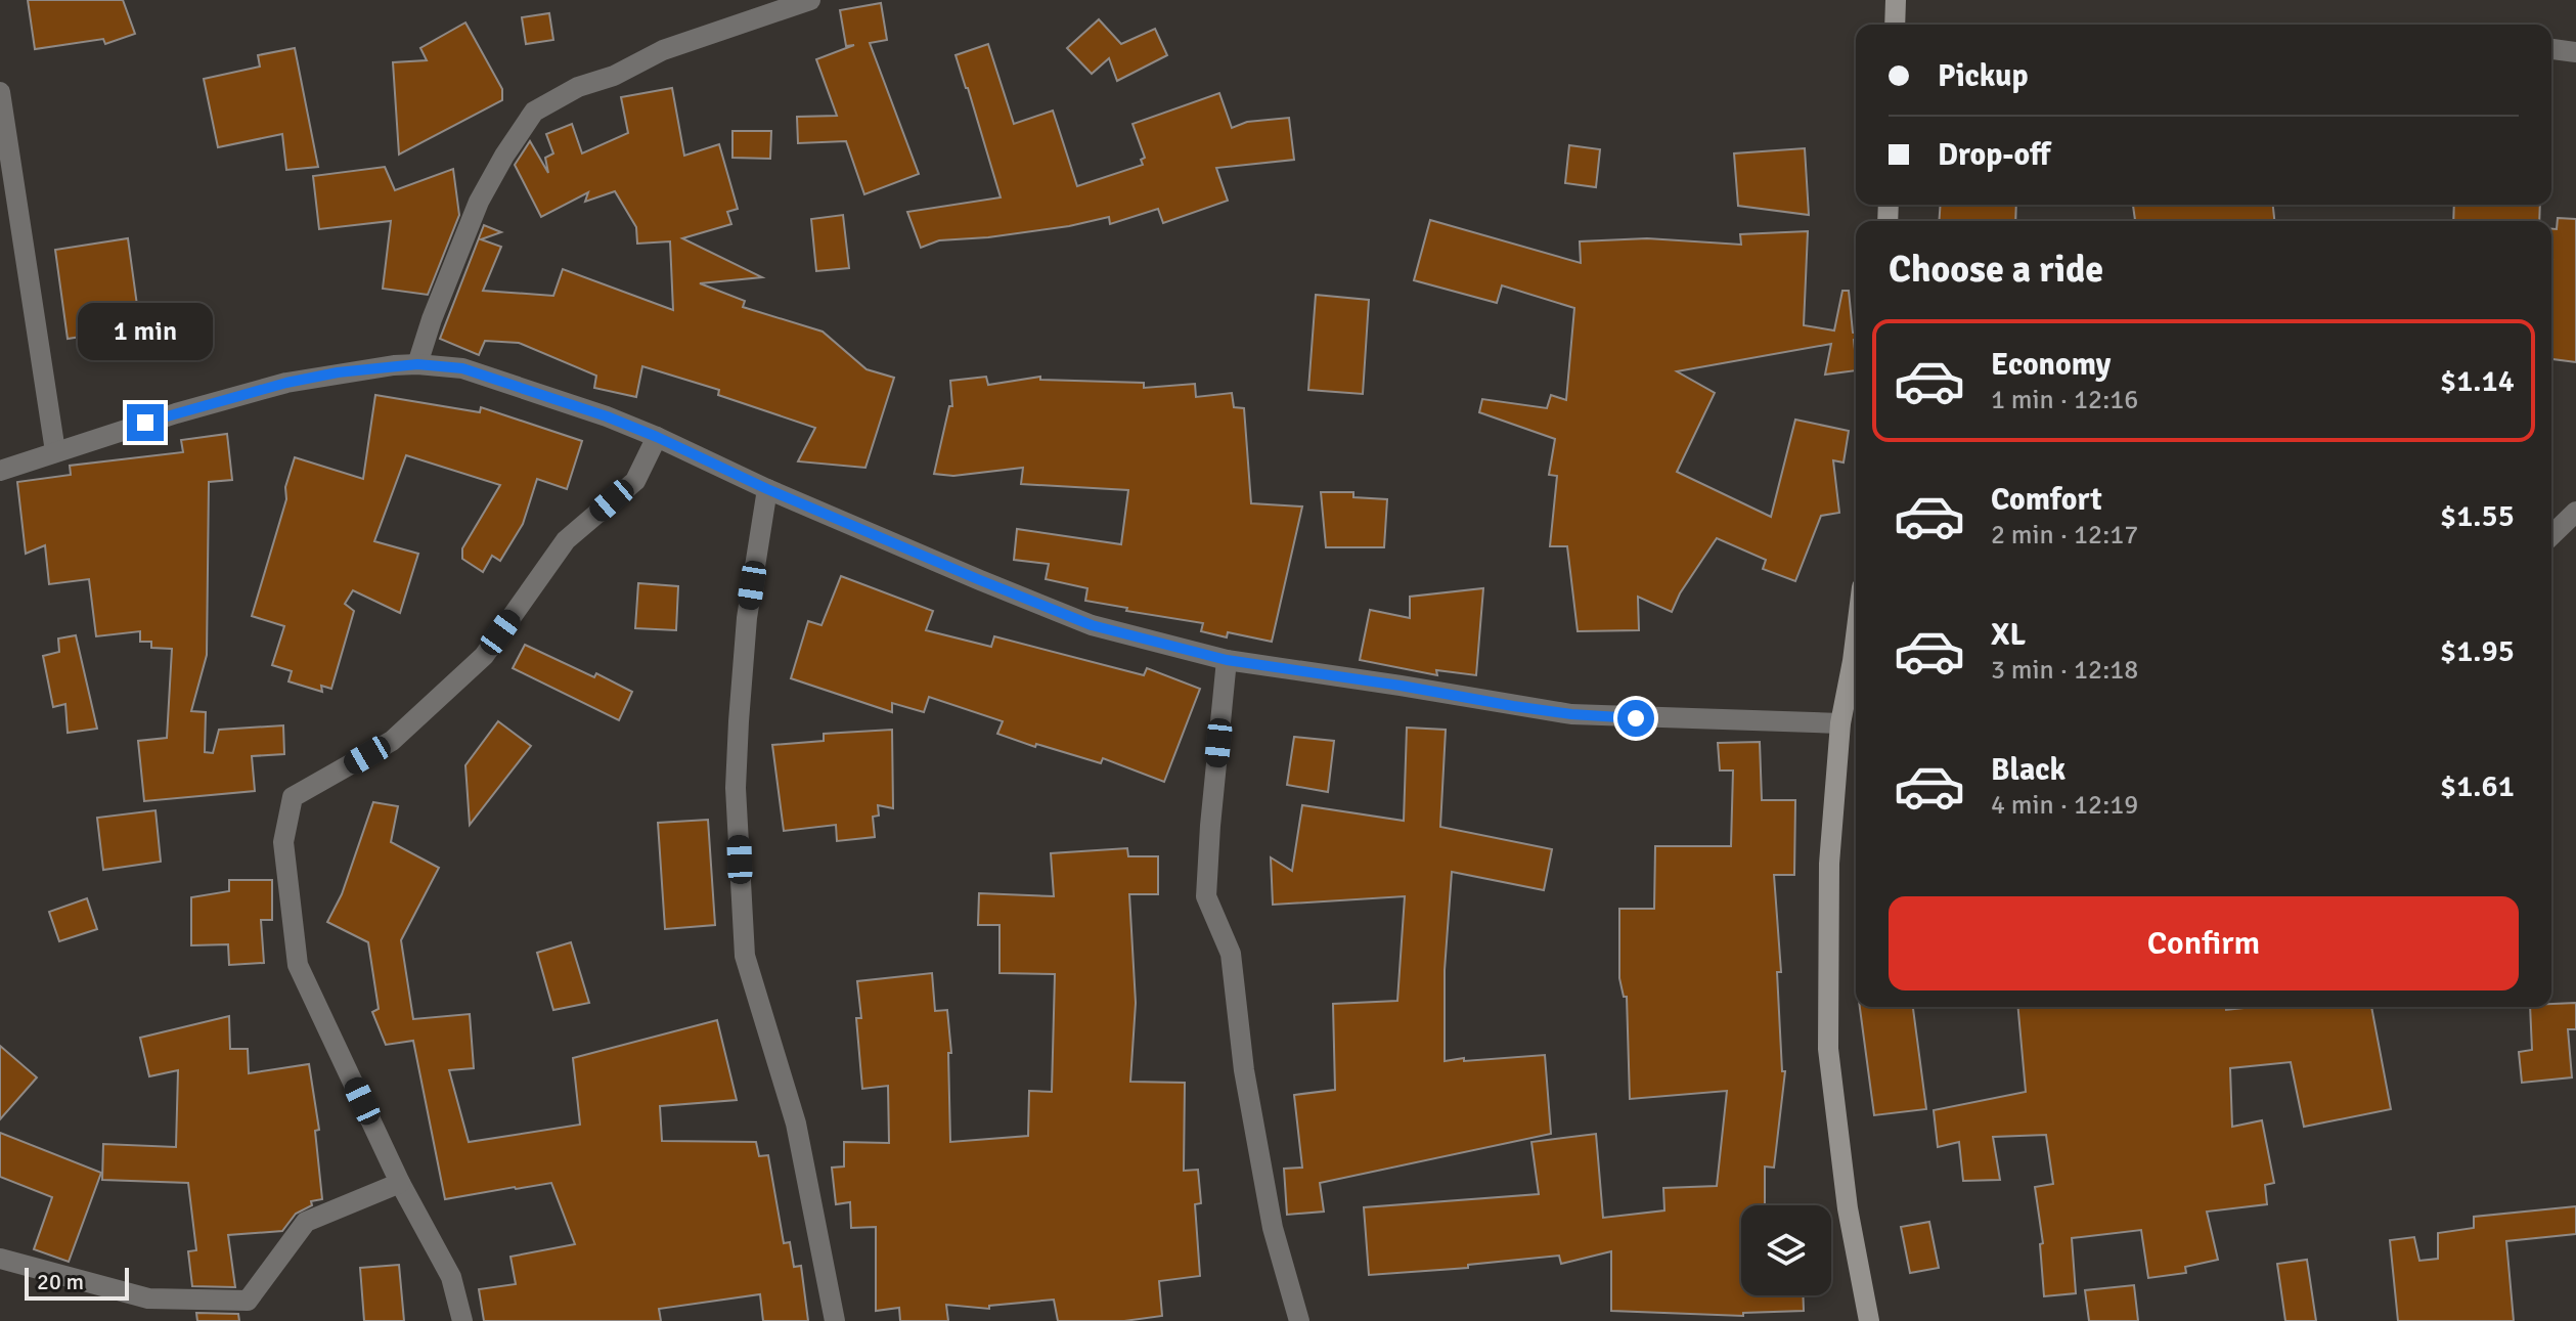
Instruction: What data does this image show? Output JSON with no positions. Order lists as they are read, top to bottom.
{
  "scale_bar": "20 m",
  "page": {
    "banner": ["Pickup", "Drop-off"],
    "heading": "Choose a ride",
    "bubble": "1 min",
    "list": [
      {
        "name": "Economy",
        "note": "1 min · 12:16",
        "value": "$1.14"
      },
      {
        "name": "Comfort",
        "note": "2 min · 12:17",
        "value": "$1.55"
      },
      {
        "name": "XL",
        "note": "3 min · 12:18",
        "value": "$1.95"
      },
      {
        "name": "Black",
        "note": "4 min · 12:19",
        "value": "$1.61"
      }
    ],
    "buttons": "Confirm",
    "scale": "20 m"
  }
}
